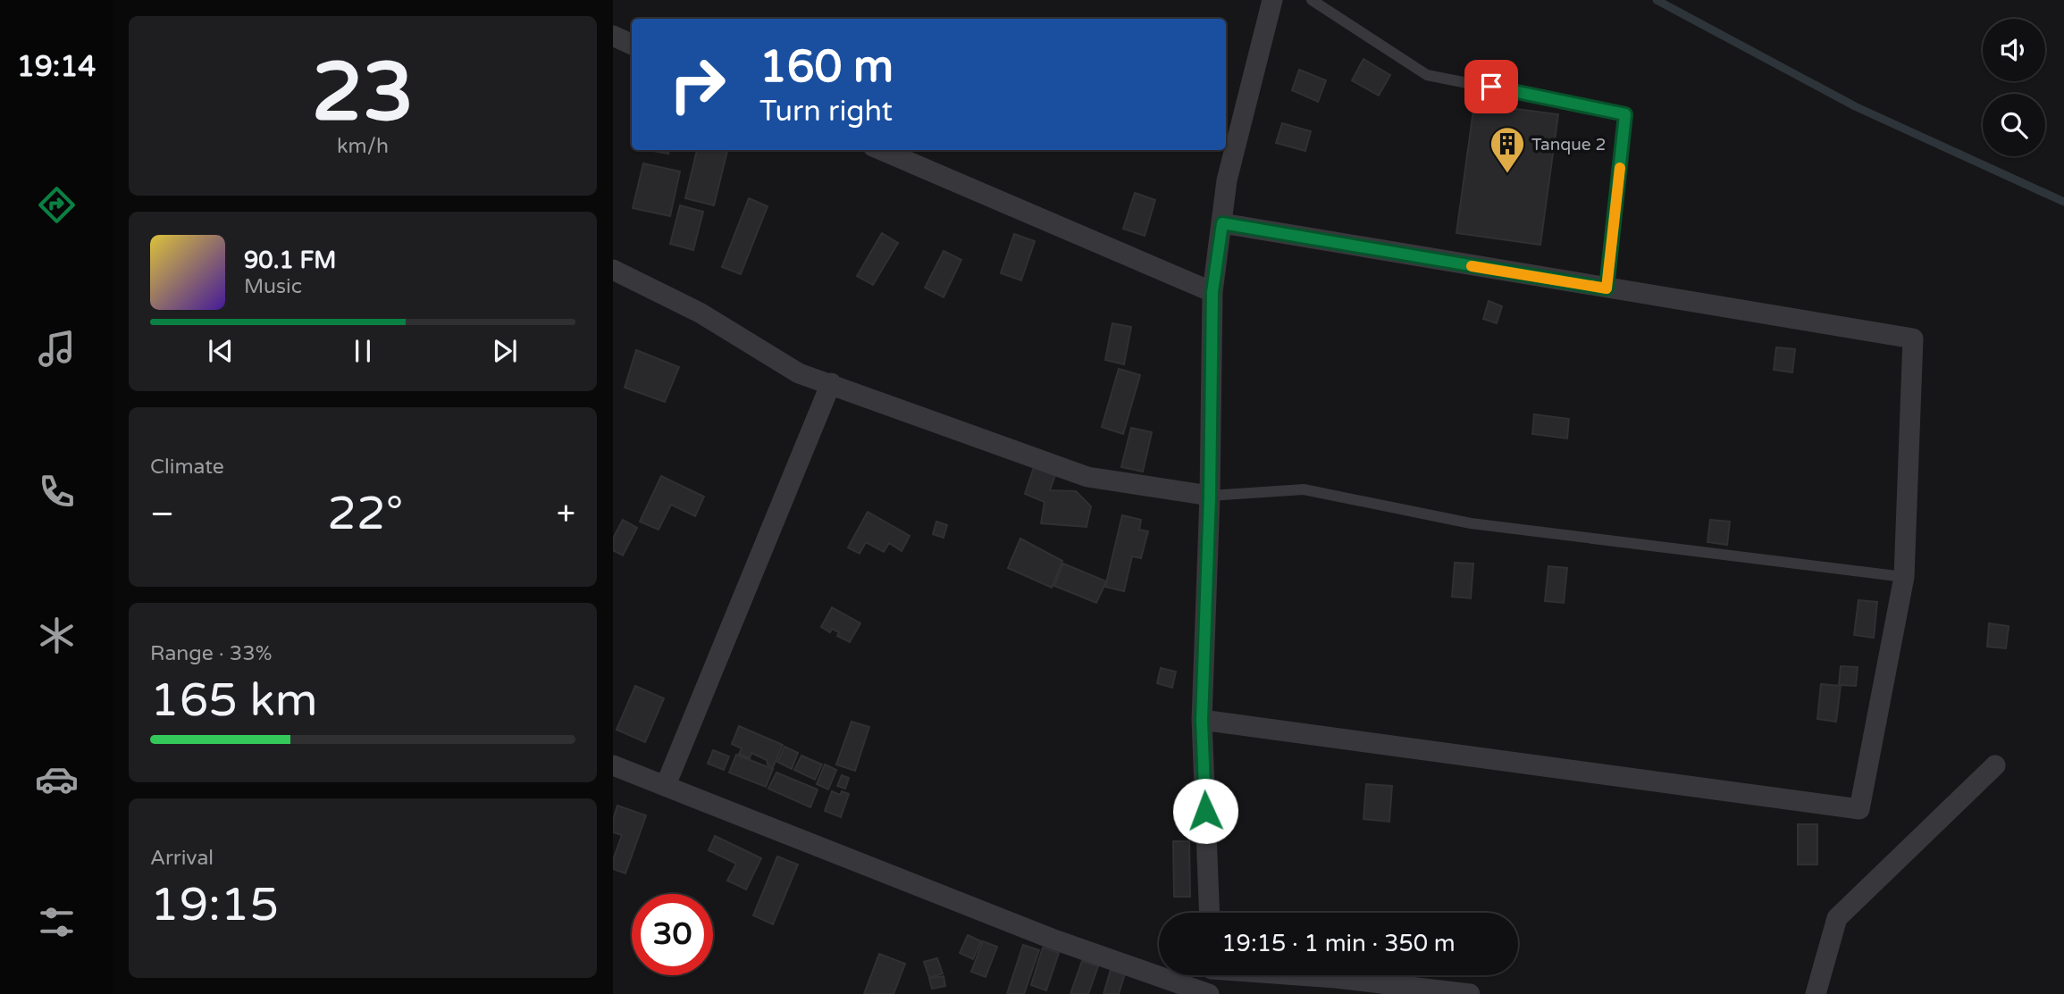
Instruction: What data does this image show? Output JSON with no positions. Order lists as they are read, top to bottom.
{
  "places": {
    "building": ["Tanque 2"]
  },
  "page": {
    "tabs": "19:14",
    "tile": [
      ["23", "km/h"],
      "Climate",
      ["Range · 33%", "165 km"],
      ["Arrival", "19:15"]
    ],
    "turn": ["160 m", "Turn right"],
    "song": ["90.1 FM", "Music"],
    "heat": ["−", "22°", "+"],
    "limit": "30",
    "trip": "19:15 · 1 min · 350 m"
  }
}
